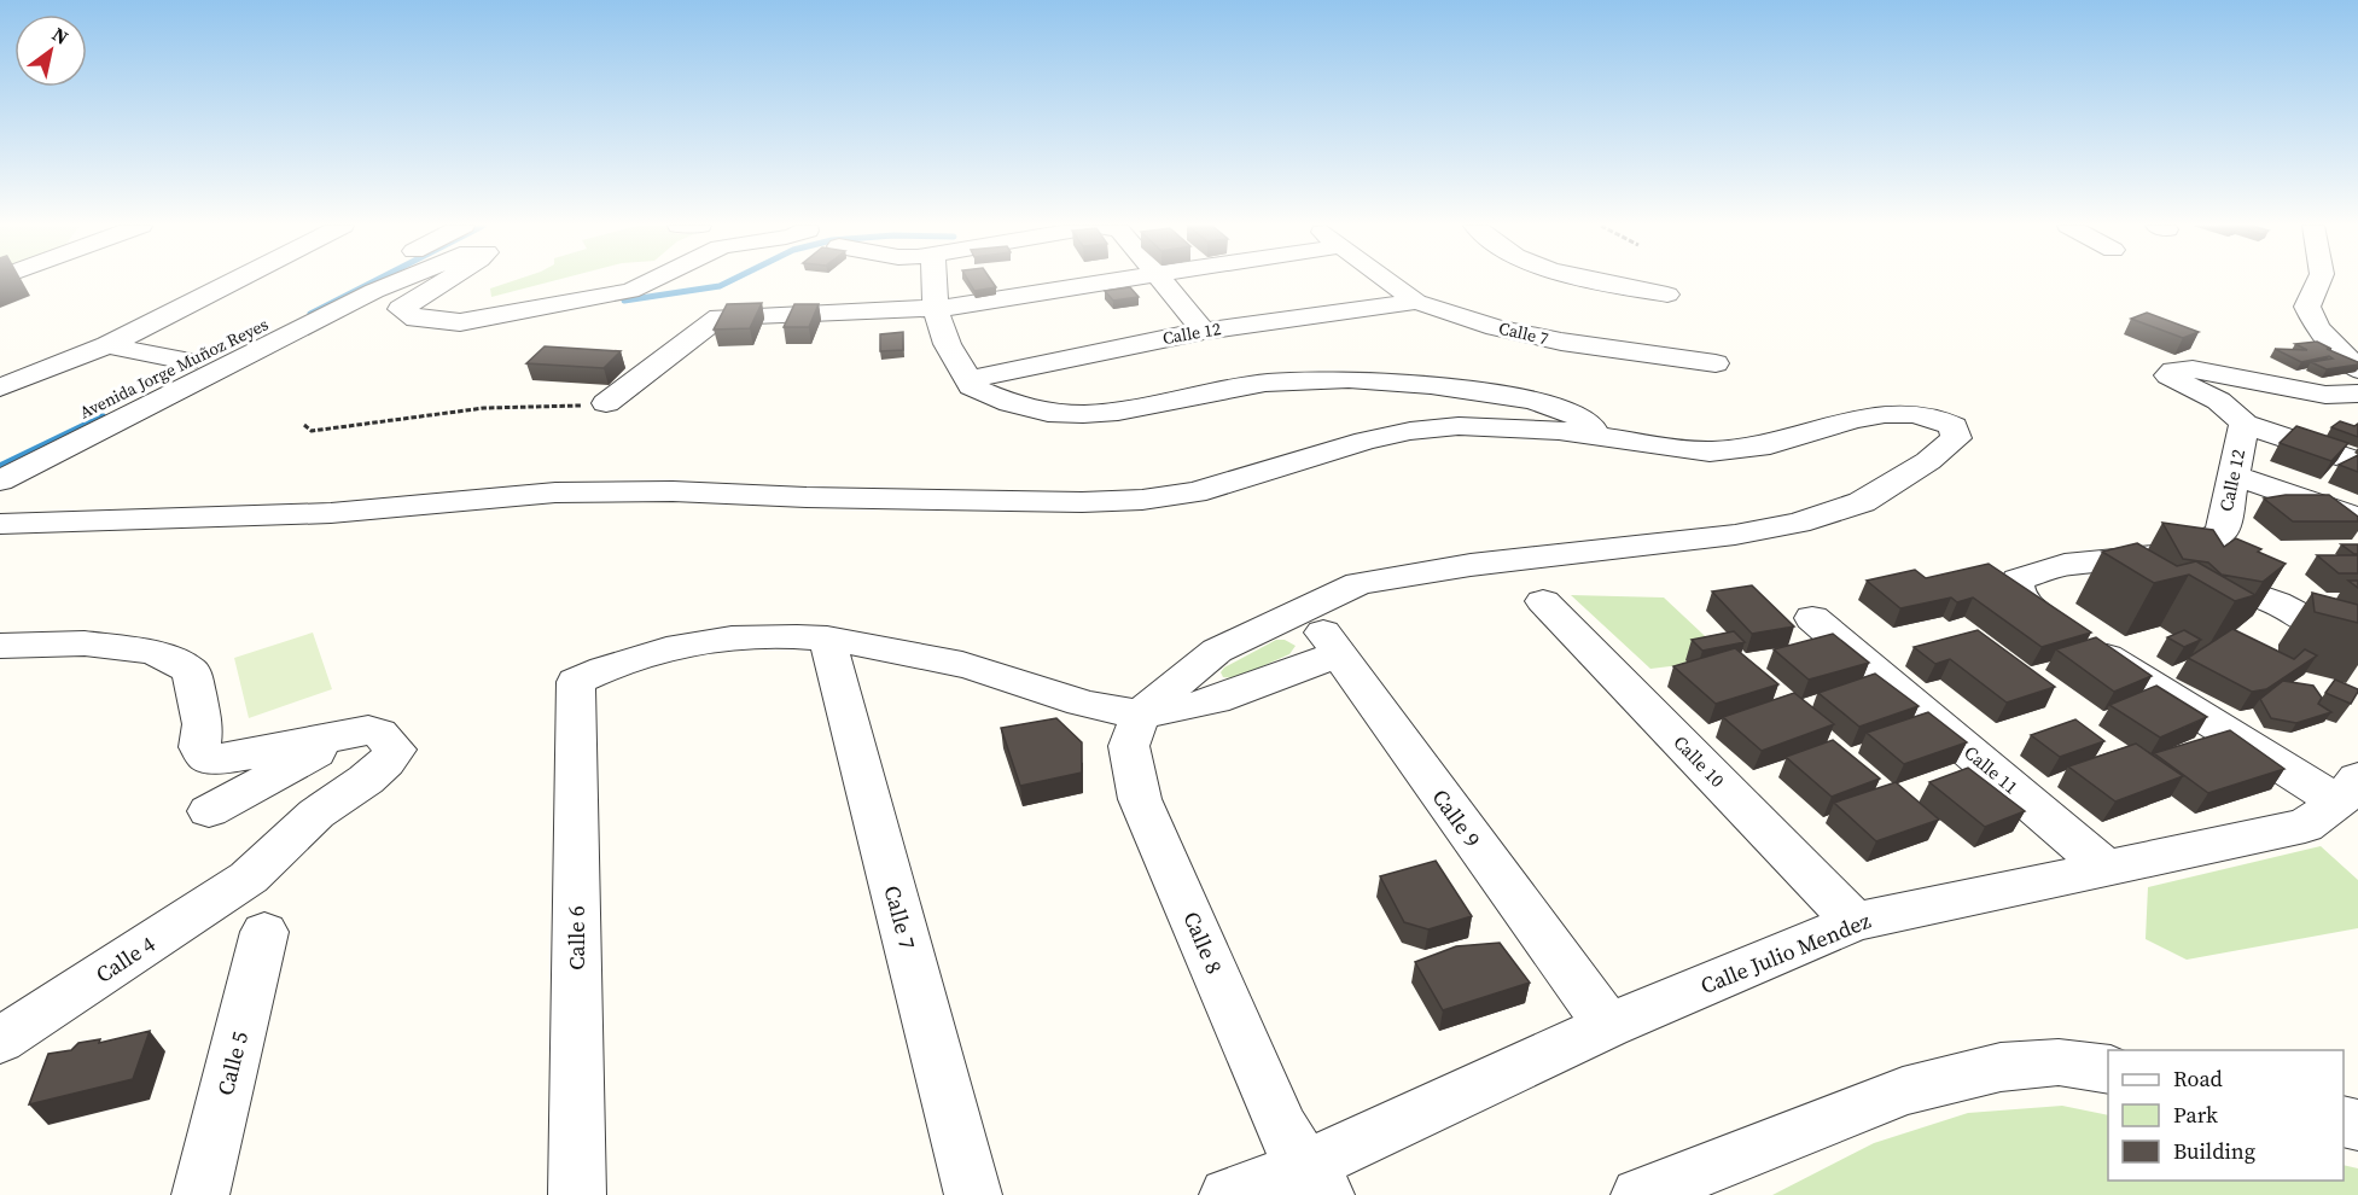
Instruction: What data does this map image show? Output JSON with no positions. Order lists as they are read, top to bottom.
{
  "streets": {
    "street": [
      "Calle 12",
      "Calle 7",
      "Avenida Jorge Muñoz Reyes",
      "Calle 10",
      "Calle 11",
      "Calle 9",
      "Calle 6",
      "Calle 8",
      "Calle Julio Mendez",
      "Calle 4",
      "Calle 5"
    ]
  },
  "crossings": [
    ["Calle 12", "Calle 7"],
    ["Calle 12", "Calle Julio Mendez"],
    ["Calle 7", "Calle 6"],
    ["Calle 10", "Calle Julio Mendez"],
    ["Calle 11", "Calle Julio Mendez"],
    ["Calle 9", "Calle Julio Mendez"],
    ["Calle 8", "Calle Julio Mendez"]
  ],
  "legend": ["Road", "Park", "Building"],
  "north": "top right"
}
